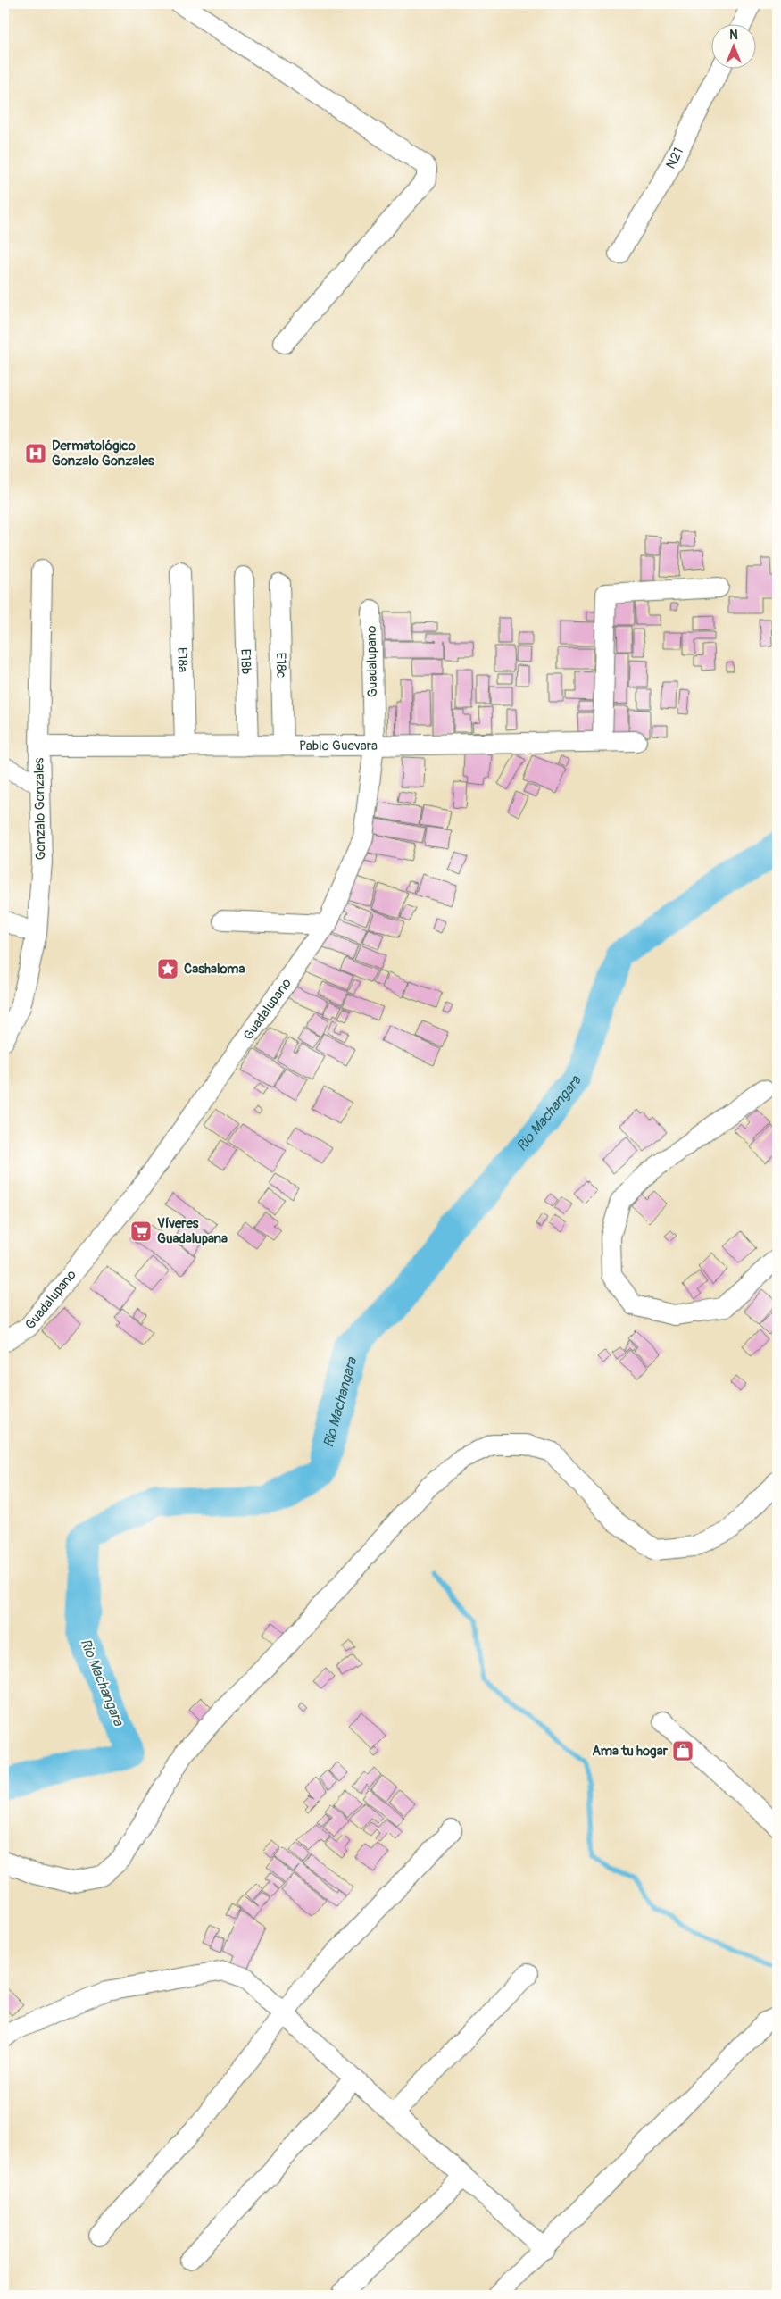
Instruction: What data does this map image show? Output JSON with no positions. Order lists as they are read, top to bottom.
{
  "streets": {
    "street": [
      "N21",
      "E18a",
      "E18b",
      "Guadalupano",
      "E18c",
      "Pablo Guevara",
      "Gonzalo Gonzales"
    ]
  },
  "crossings": [
    ["E18a", "Pablo Guevara"],
    ["E18b", "Pablo Guevara"],
    ["Guadalupano", "Pablo Guevara"],
    ["E18c", "Pablo Guevara"],
    ["Pablo Guevara", "Gonzalo Gonzales"]
  ],
  "water": ["Rio Machangara"],
  "places": {
    "hospital": ["Dermatológico Gonzalo Gonzales"],
    "place": ["Cashaloma"],
    "supermarket": ["Víveres Guadalupana"],
    "shop": ["Ama tu hogar"]
  },
  "north": "top"
}
